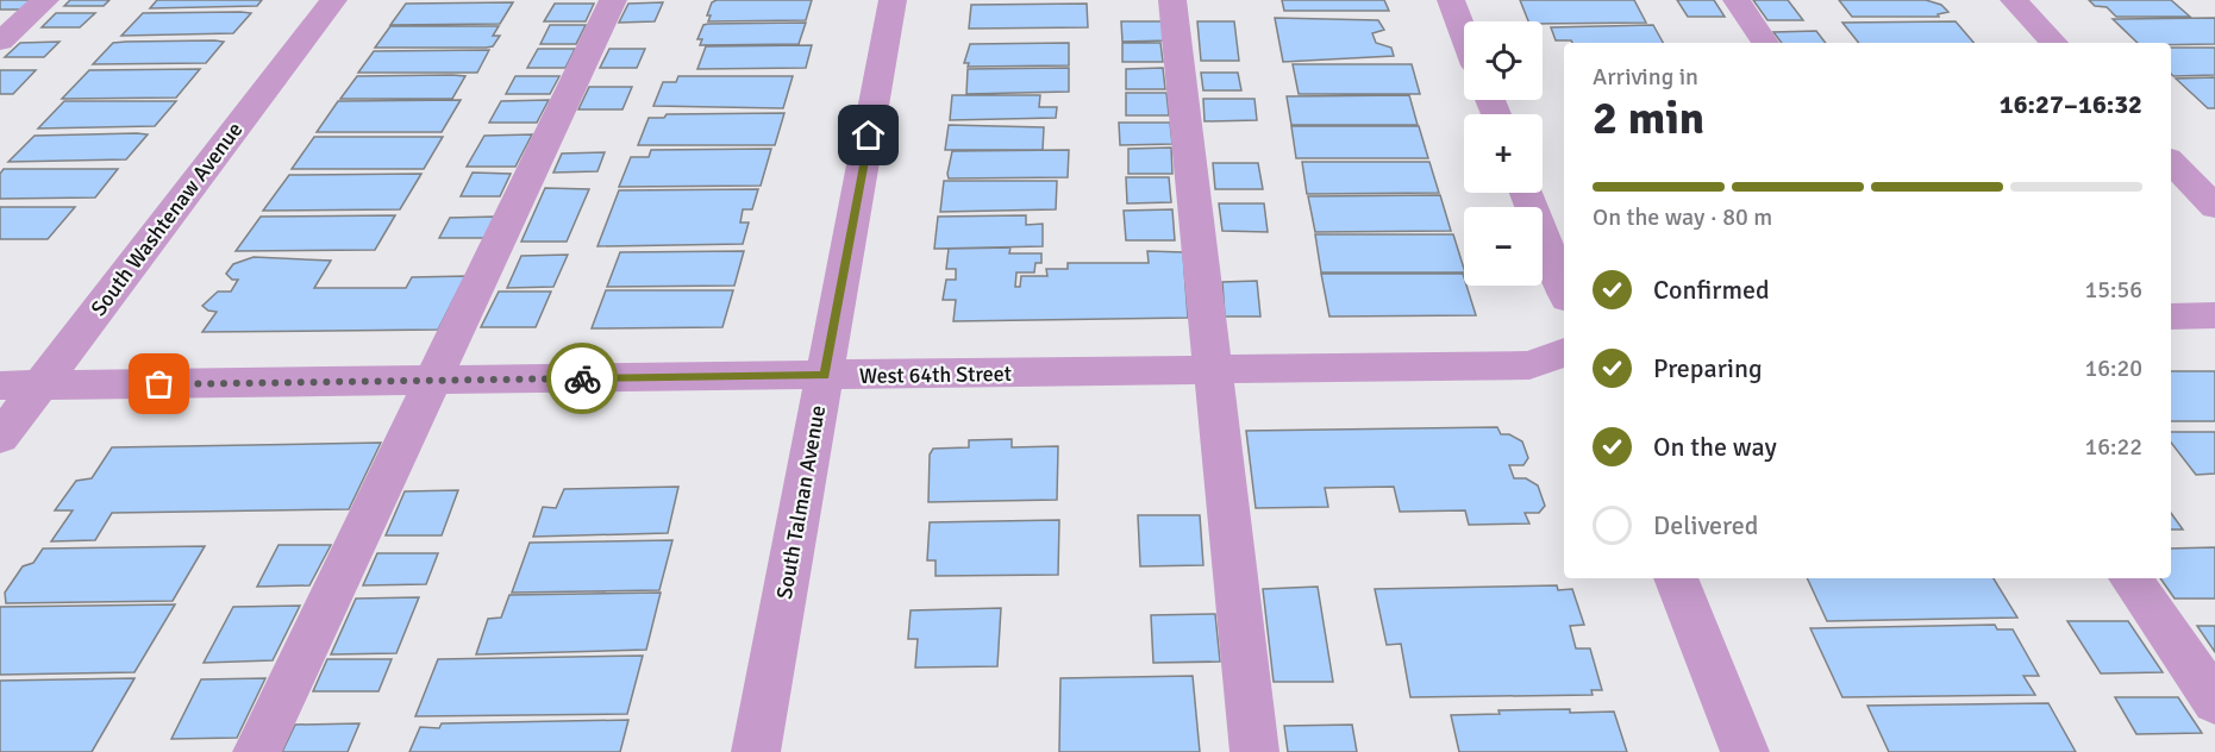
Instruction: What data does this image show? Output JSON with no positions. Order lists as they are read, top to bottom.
{
  "streets": {
    "street": ["South Washtenaw Avenue", "West 64th Street", "South Talman Avenue"]
  },
  "crossings": [
    ["South Washtenaw Avenue", "West 64th Street"],
    ["West 64th Street", "South Talman Avenue"]
  ],
  "page": {
    "map_buttons": ["+", "−"],
    "heading": ["2 min", "Arriving in", "16:27–16:32"],
    "bar": "On the way · 80 m",
    "list": [
      ["Confirmed", "15:56"],
      ["Preparing", "16:20"],
      ["On the way", "16:22"],
      "Delivered"
    ]
  }
}
